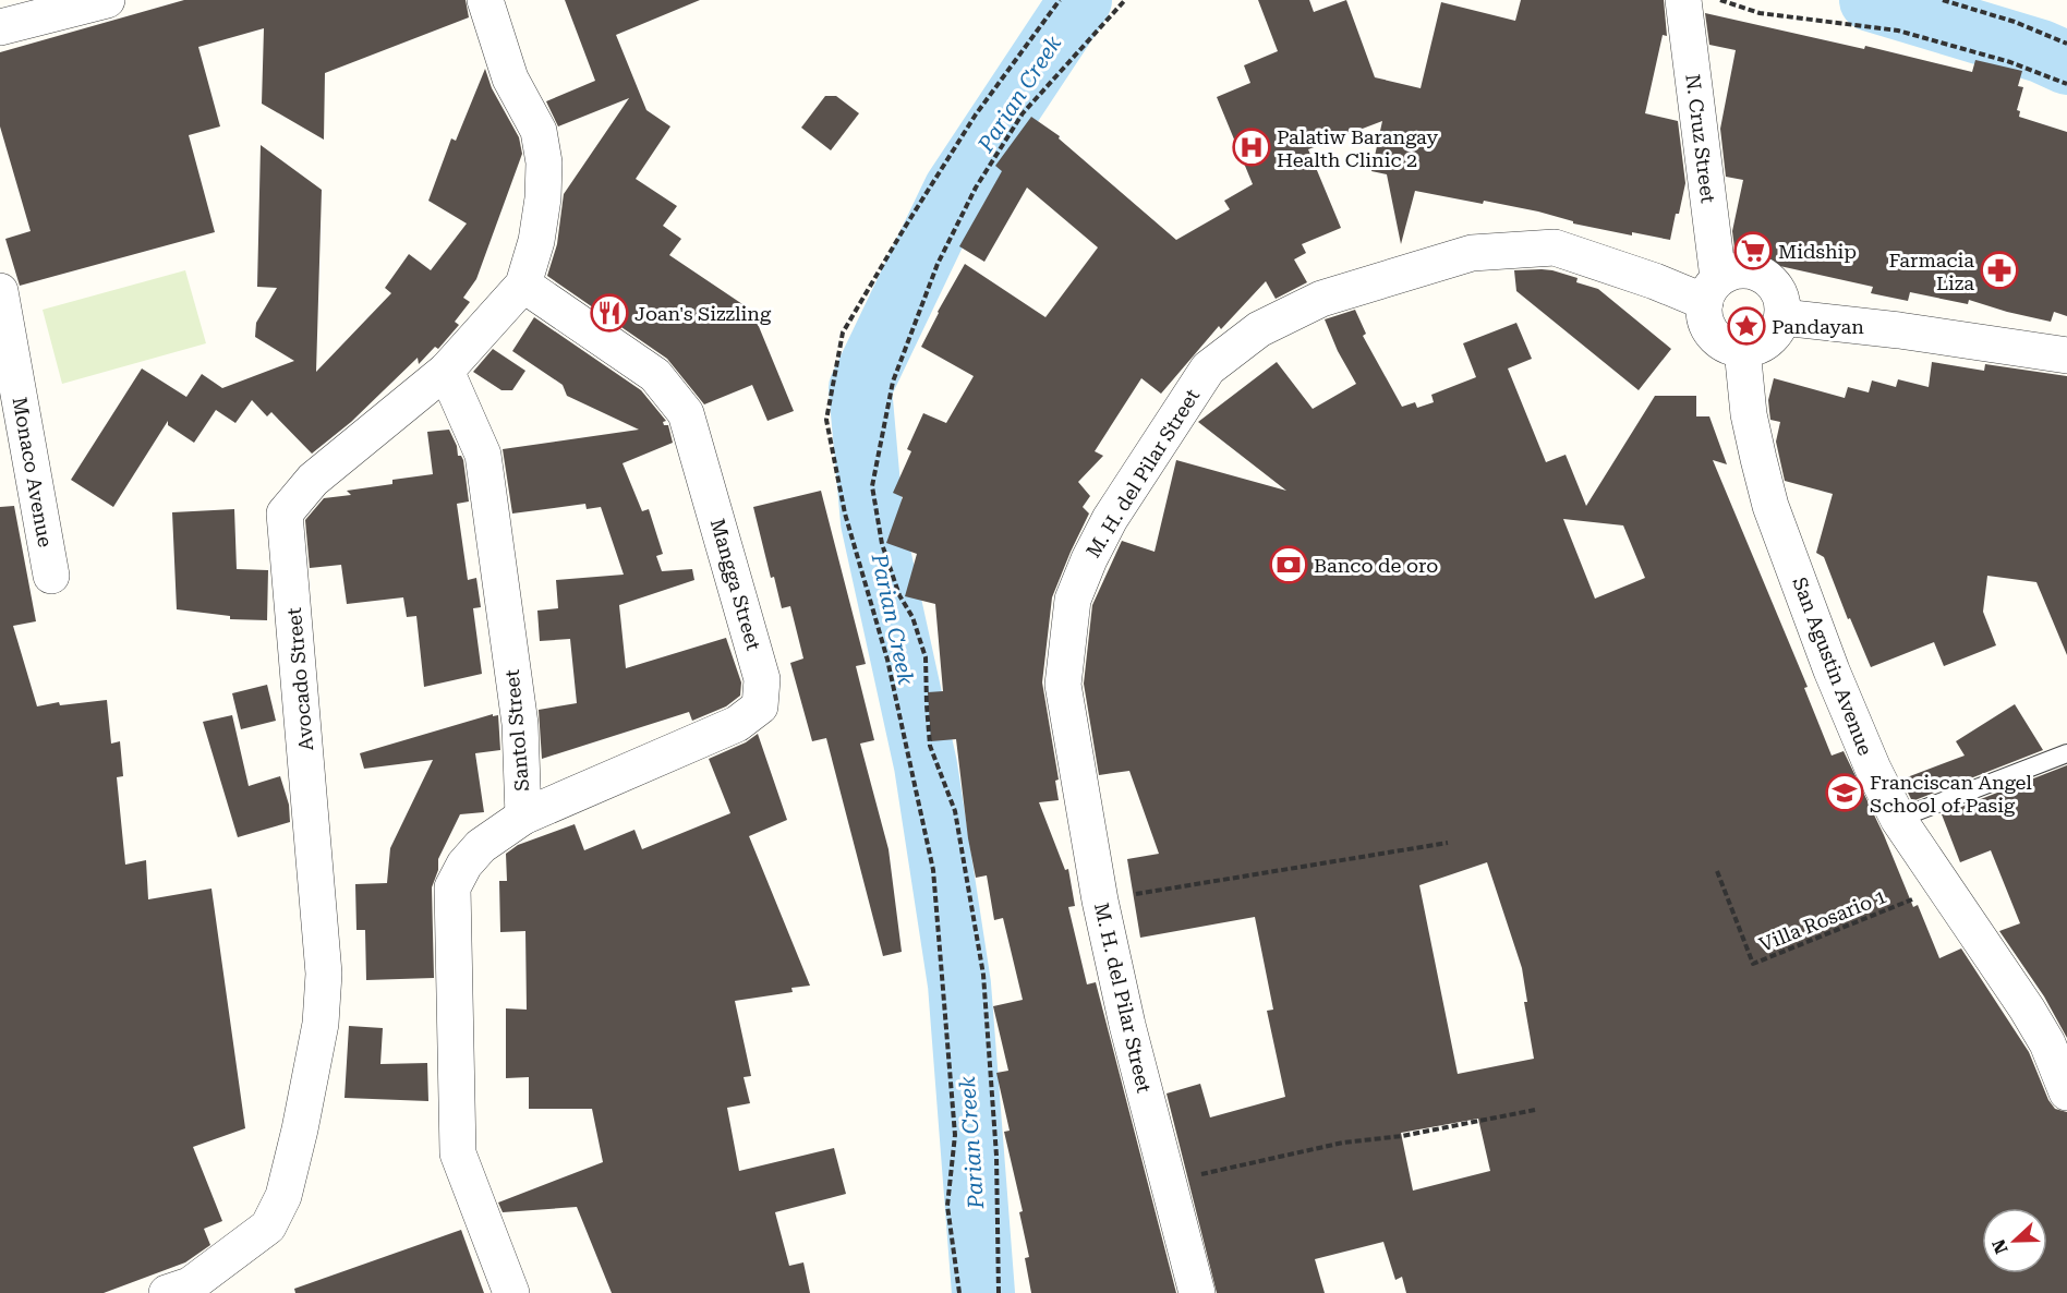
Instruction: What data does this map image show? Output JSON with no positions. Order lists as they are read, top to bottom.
{
  "streets": {
    "street": [
      "N. Cruz Street",
      "Monaco Avenue",
      "M. H. del Pilar Street",
      "Mangga Street",
      "San Agustin Avenue",
      "Avocado Street",
      "Santol Street"
    ],
    "path": ["Villa Rosario 1"]
  },
  "crossings": [
    ["N. Cruz Street", "M. H. del Pilar Street"],
    ["N. Cruz Street", "San Agustin Avenue"],
    ["M. H. del Pilar Street", "San Agustin Avenue"],
    ["Mangga Street", "Avocado Street"],
    ["Mangga Street", "Santol Street"],
    ["Avocado Street", "Santol Street"]
  ],
  "water": ["Parian Creek"],
  "places": {
    "hospital": ["Palatiw Barangay Health Clinic 2"],
    "supermarket": ["Midship"],
    "pharmacy": ["Farmacia Liza"],
    "restaurant": ["Joan's Sizzling"],
    "place": ["Pandayan"],
    "bank": ["Banco de oro"],
    "school or university": ["Franciscan Angel School of Pasig"]
  },
  "north": "left"
}
